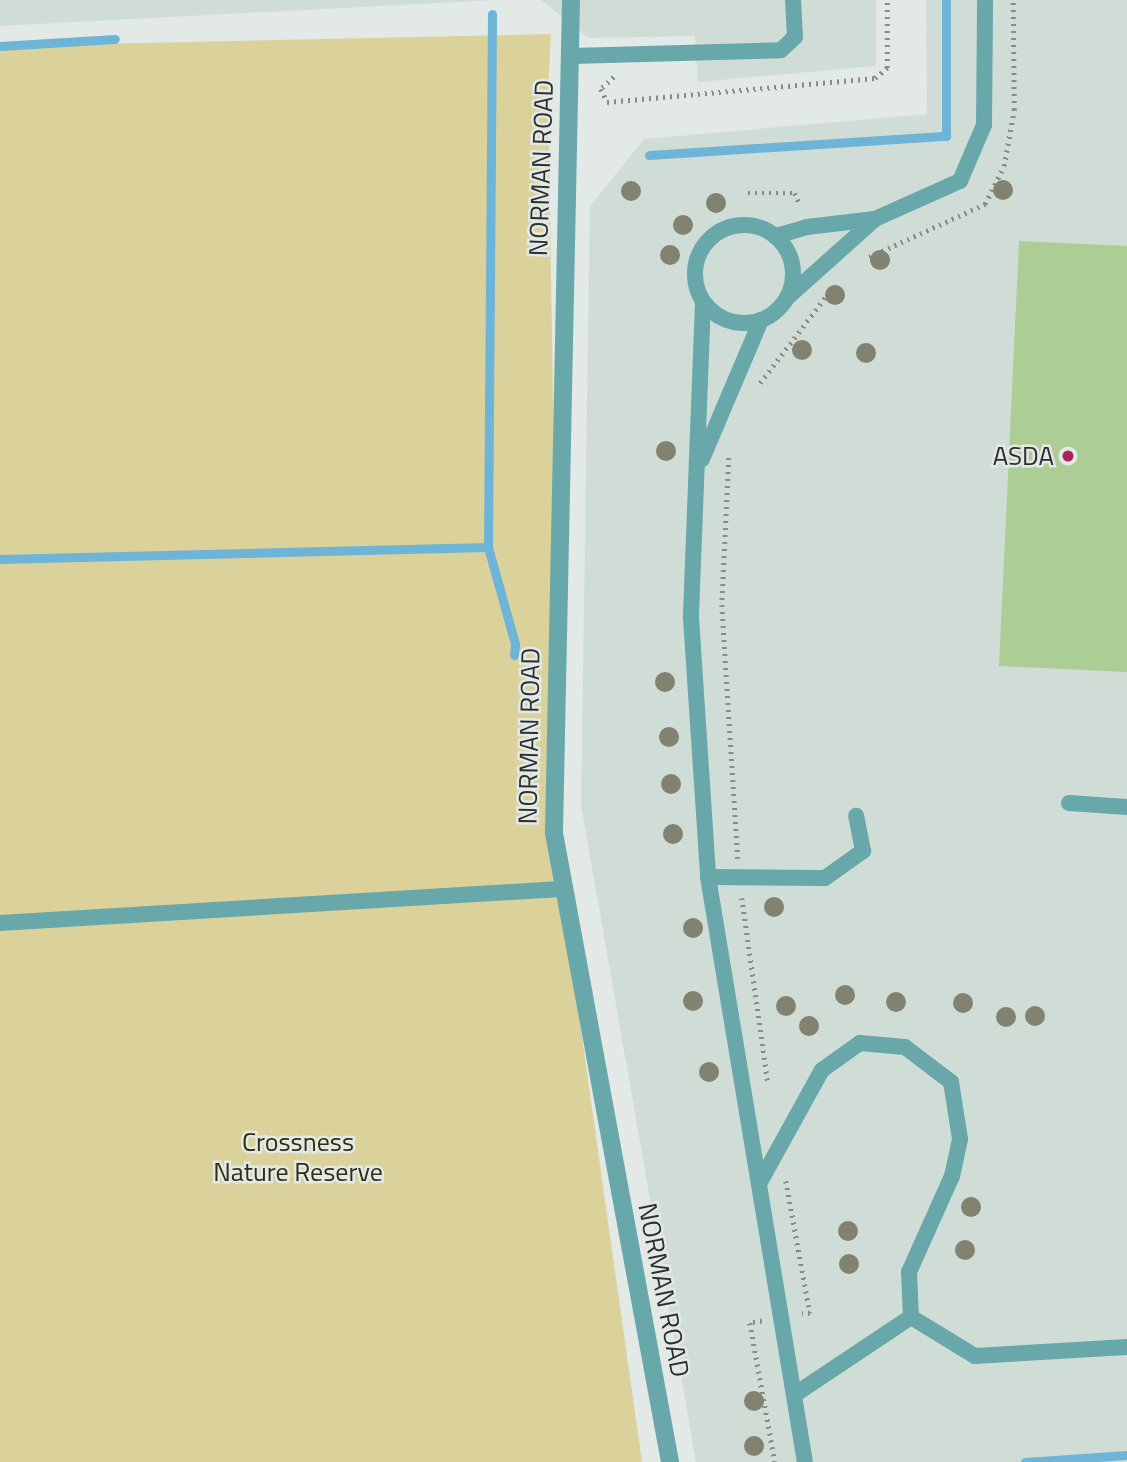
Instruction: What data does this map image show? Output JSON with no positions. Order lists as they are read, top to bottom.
{
  "streets": {
    "street": ["NORMAN ROAD"]
  },
  "parks": ["Crossness Nature Reserve"],
  "places": ["ASDA"]
}
